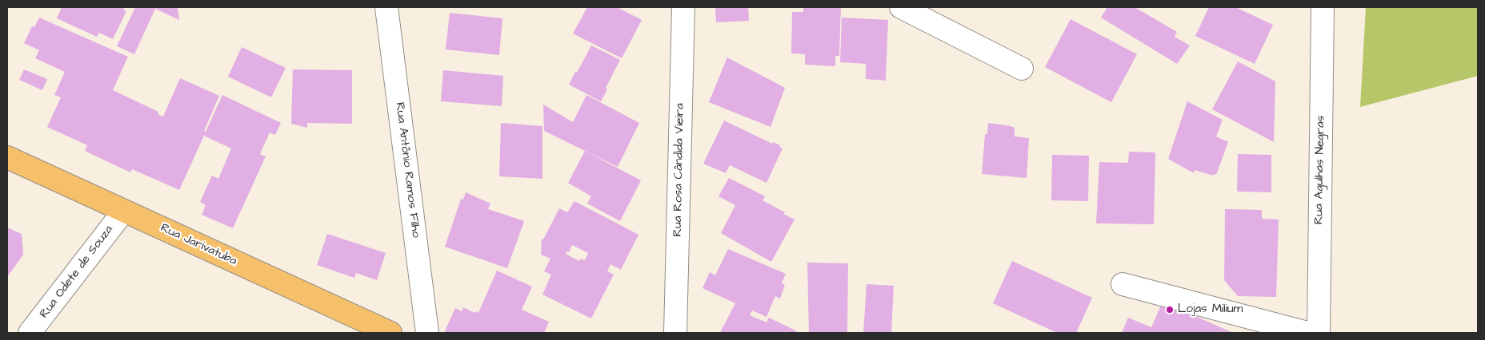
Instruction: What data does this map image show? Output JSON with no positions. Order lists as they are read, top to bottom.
{
  "streets": {
    "main road": ["Rua Jarivatuba"],
    "street": [
      "Rua Antônio Ramos Filho",
      "Rua Rosa Cândida Vieira",
      "Rua Agulhas Negras",
      "Rua Odete de Souza"
    ]
  },
  "crossings": [
    ["Rua Jarivatuba", "Rua Odete de Souza"]
  ],
  "places": ["Lojas Milium"]
}
